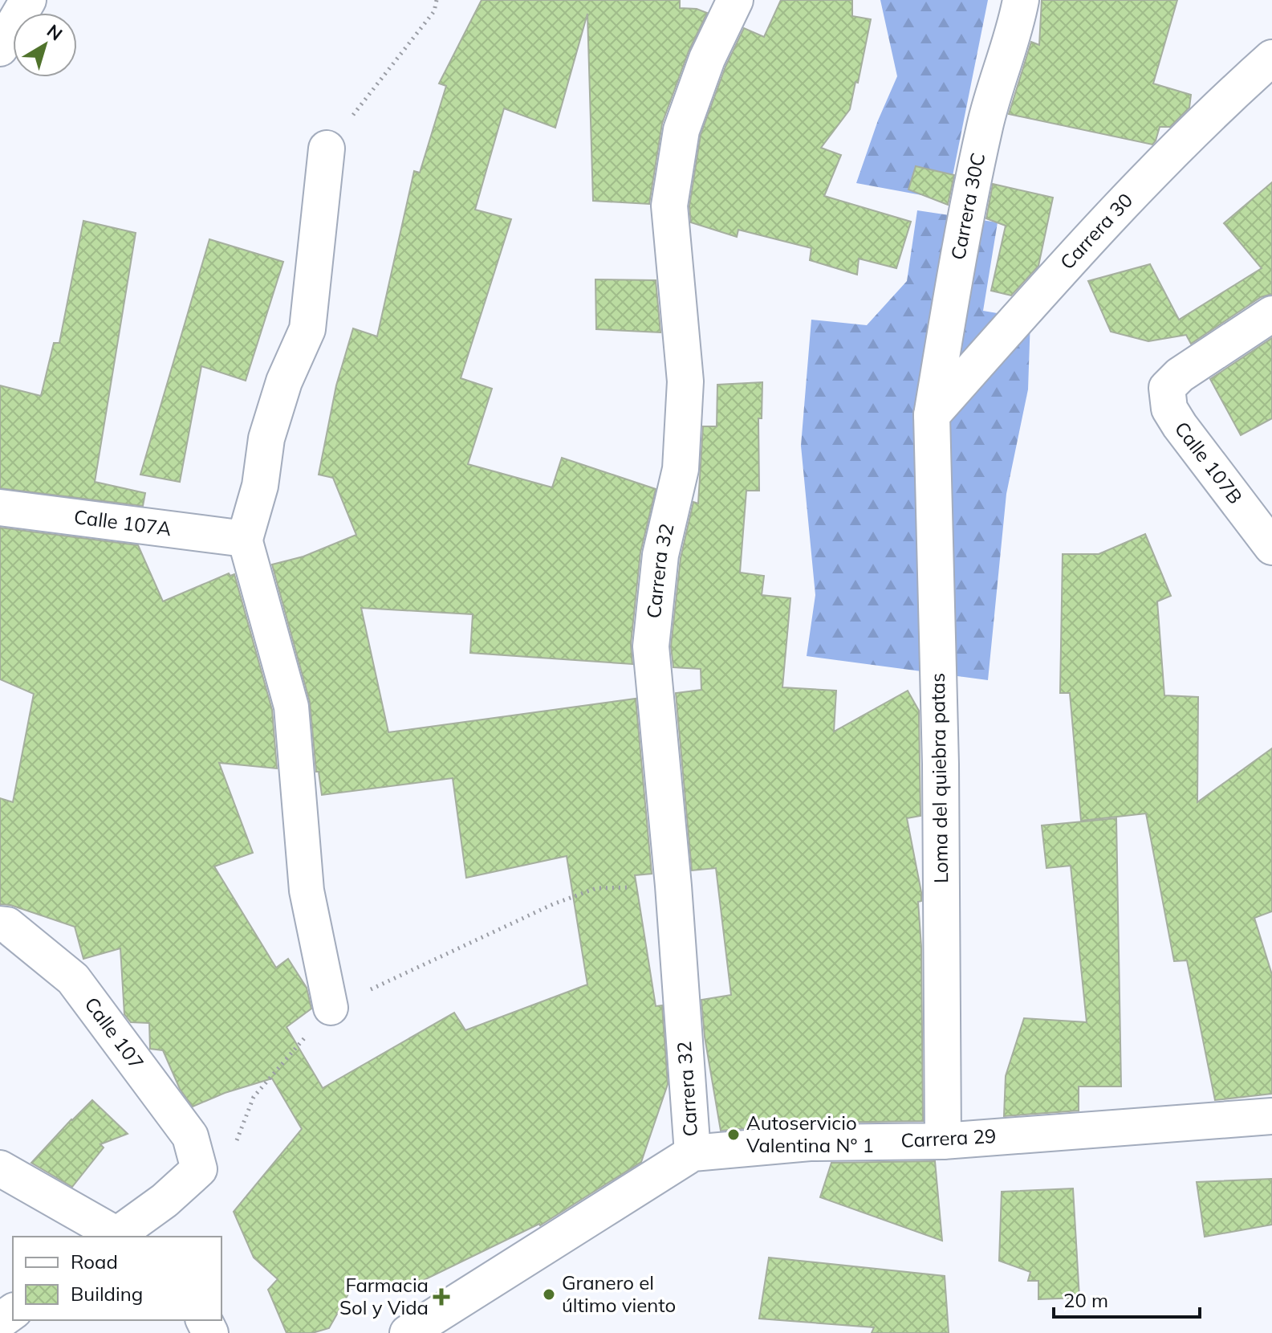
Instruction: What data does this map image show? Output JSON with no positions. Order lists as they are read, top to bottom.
{
  "streets": {
    "street": [
      "Carrera 30C",
      "Carrera 30",
      "Calle 107B",
      "Calle 107A",
      "Carrera 32",
      "Loma del quiebra patas",
      "Calle 107",
      "Carrera 29"
    ]
  },
  "crossings": [
    ["Carrera 30C", "Carrera 30"],
    ["Carrera 30C", "Loma del quiebra patas"],
    ["Carrera 30", "Loma del quiebra patas"],
    ["Carrera 32", "Carrera 29"],
    ["Loma del quiebra patas", "Carrera 29"]
  ],
  "places": {
    "other": ["Autoservicio Valentina N° 1", "Granero el último viento"],
    "health": ["Farmacia Sol y Vida"]
  },
  "legend": ["Road", "Building"],
  "scale_bar": "20 m",
  "north": "top right"
}
